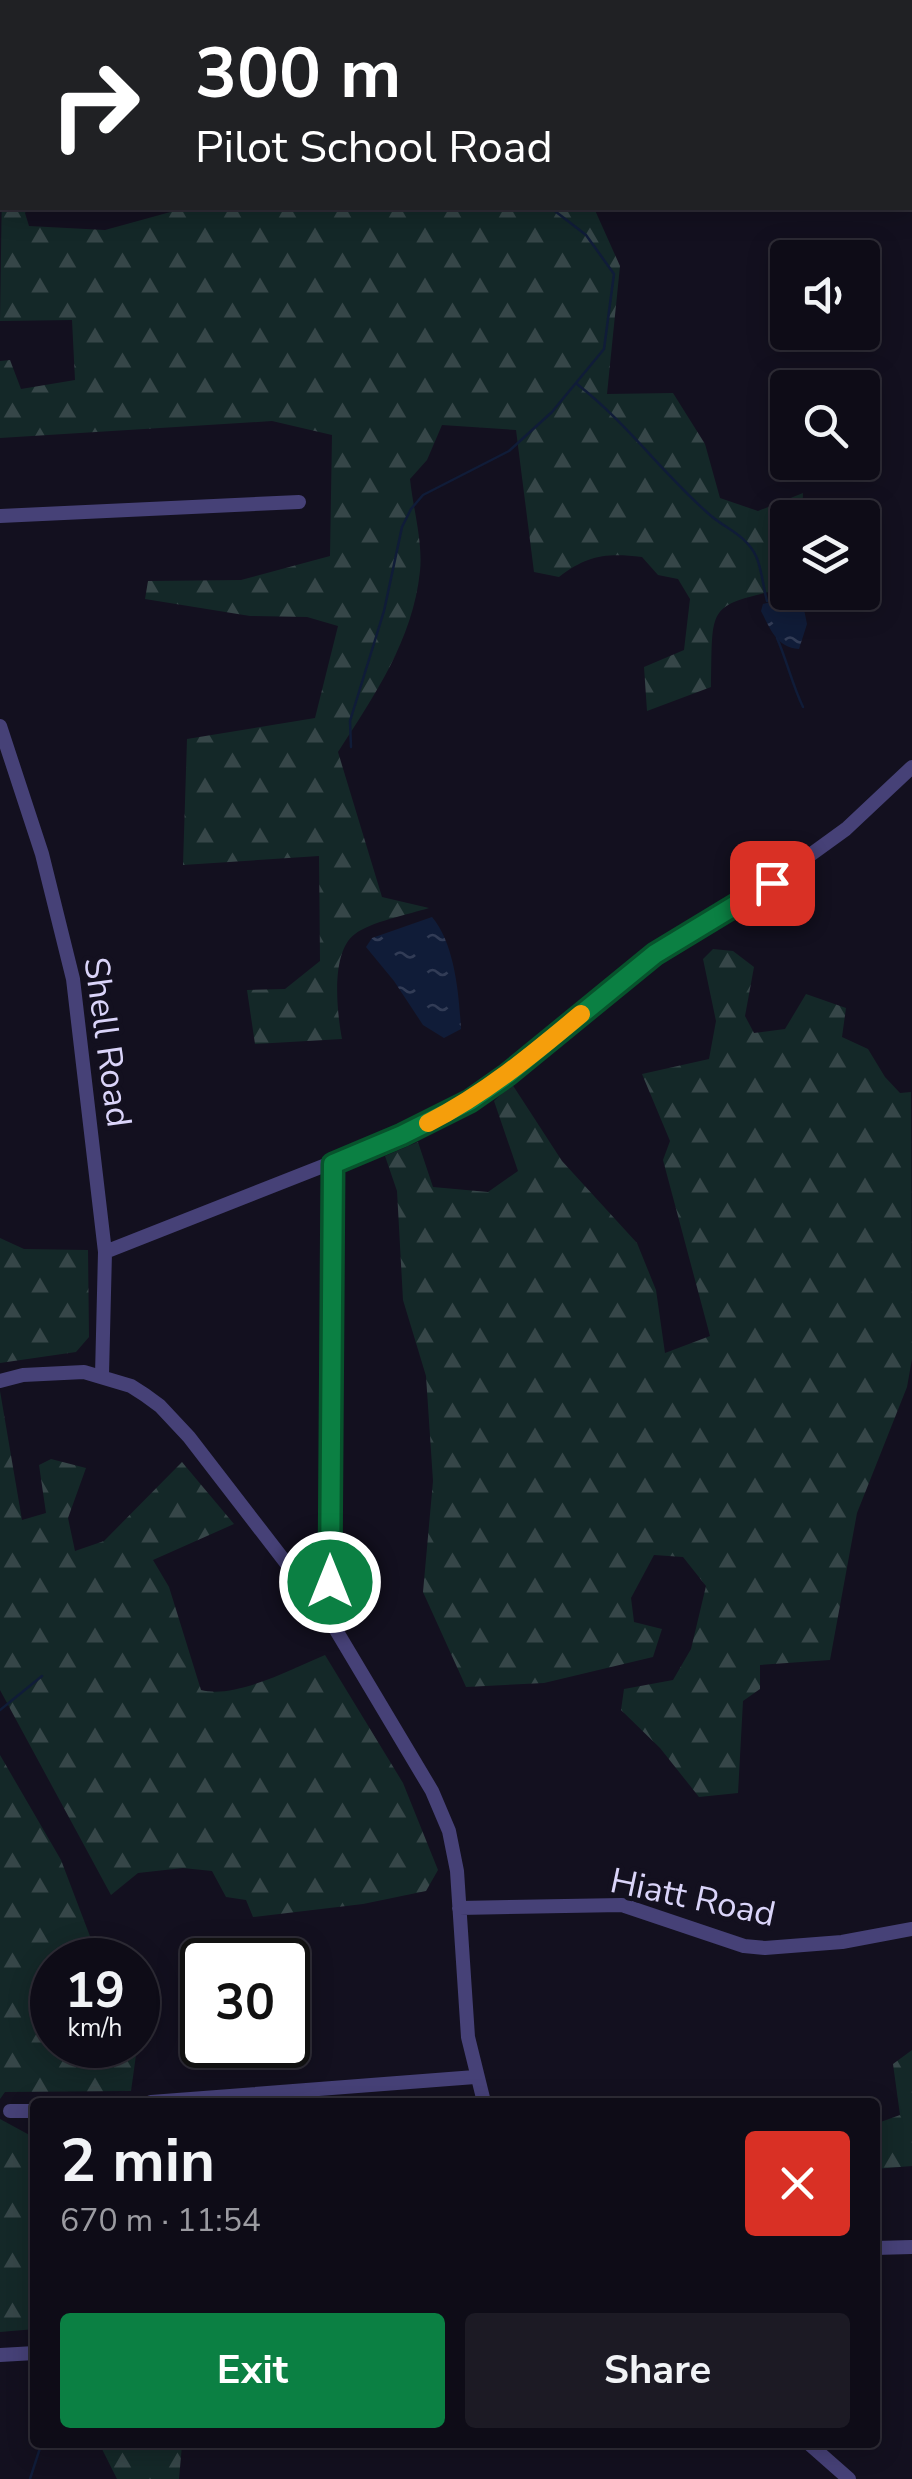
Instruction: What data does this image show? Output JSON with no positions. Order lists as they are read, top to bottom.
{
  "streets": {
    "street": ["Shell Road", "Hiatt Road"]
  },
  "page": {
    "turn": ["300 m", "Pilot School Road"],
    "speed": "19 km/h",
    "limit": "30",
    "heading": ["2 min", "670 m · 11:54"],
    "buttons": ["Exit", "Share"]
  }
}
